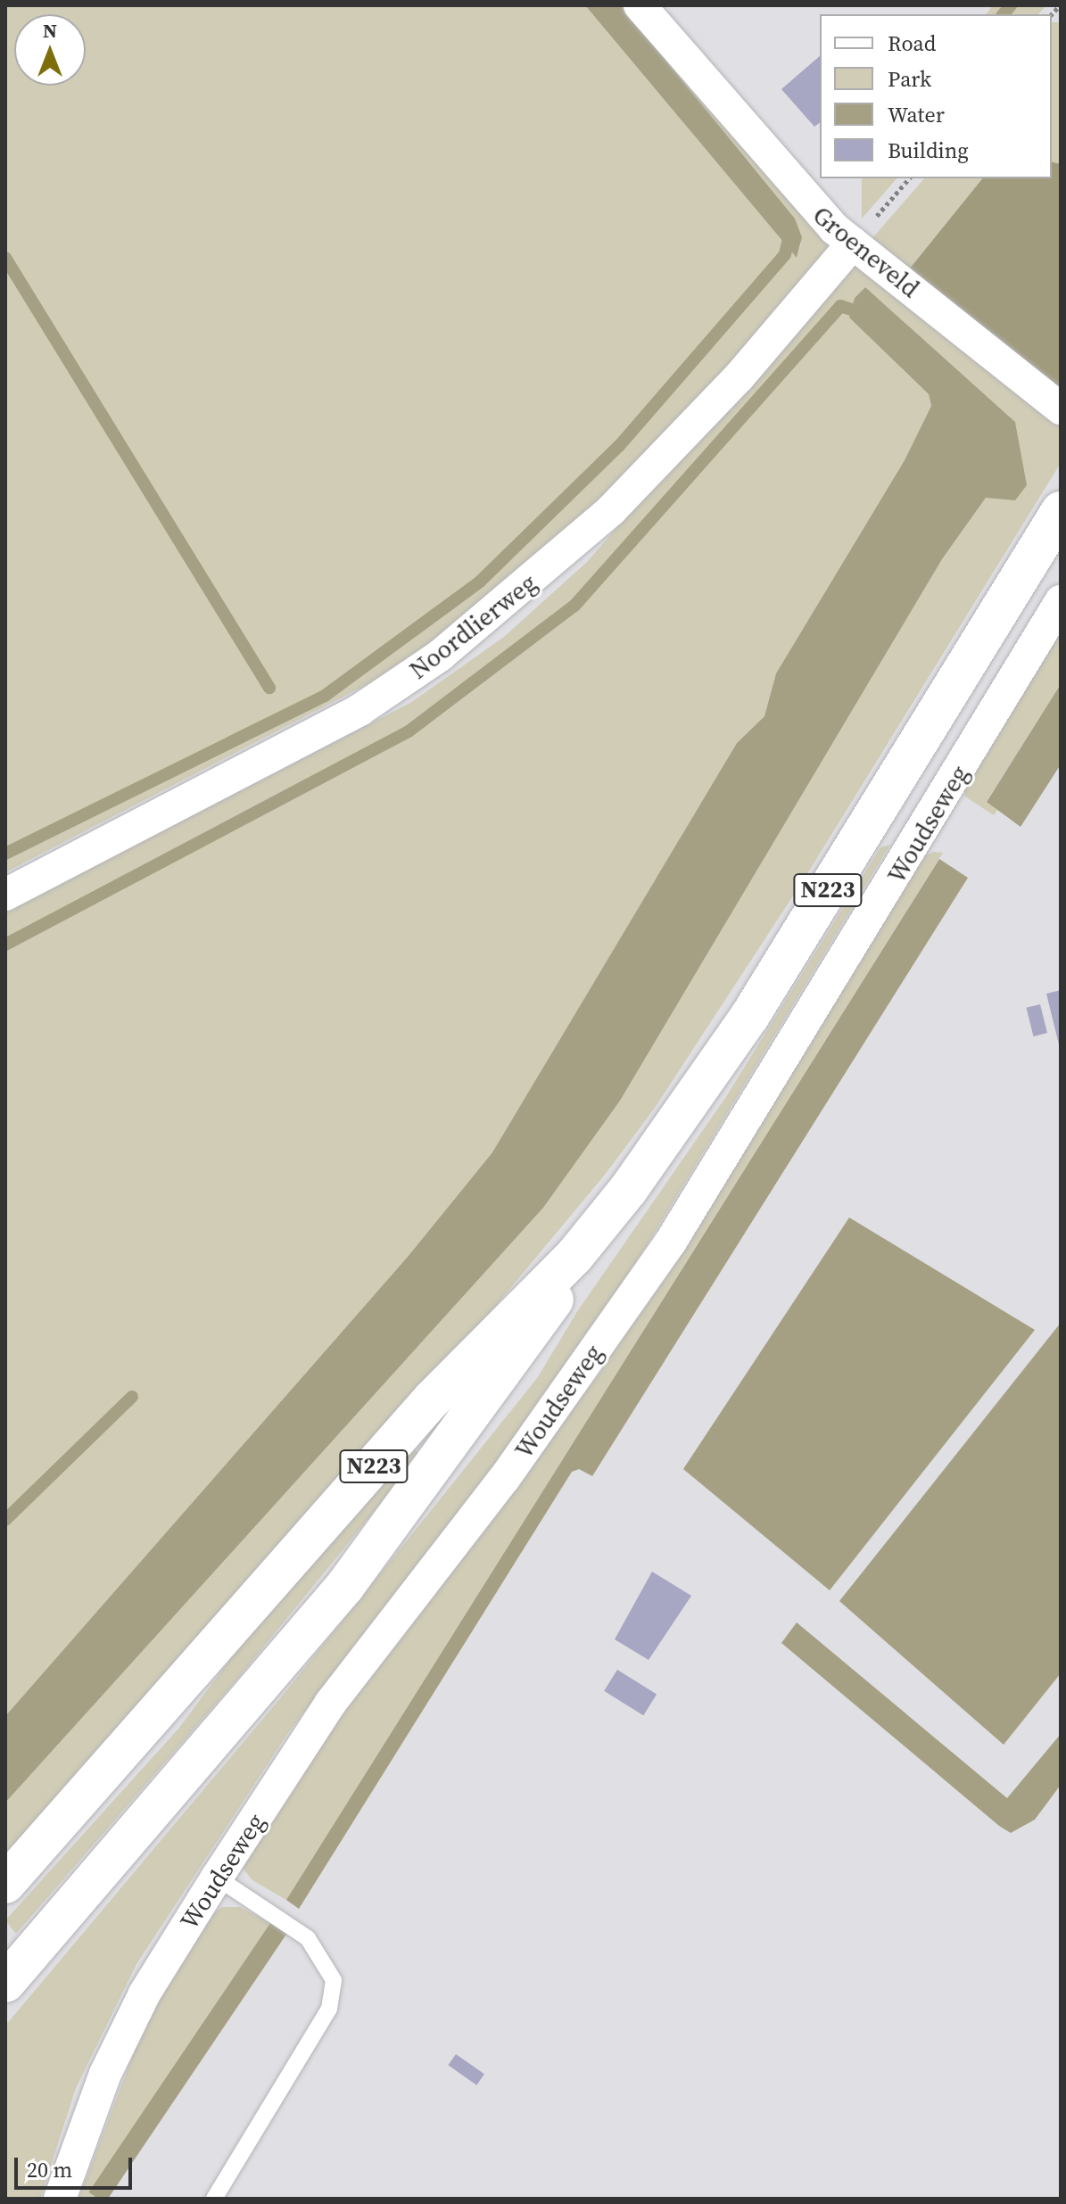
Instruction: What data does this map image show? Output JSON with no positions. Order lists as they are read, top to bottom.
{
  "streets": {
    "main road": ["Woudseweg", "N223"],
    "street": ["Groeneveld", "Noordlierweg"]
  },
  "crossings": [
    ["Groeneveld", "Noordlierweg"]
  ],
  "legend": [
    "Road",
    "Park",
    "Water",
    "Building"
  ],
  "scale_bar": "20 m",
  "north": "top"
}
